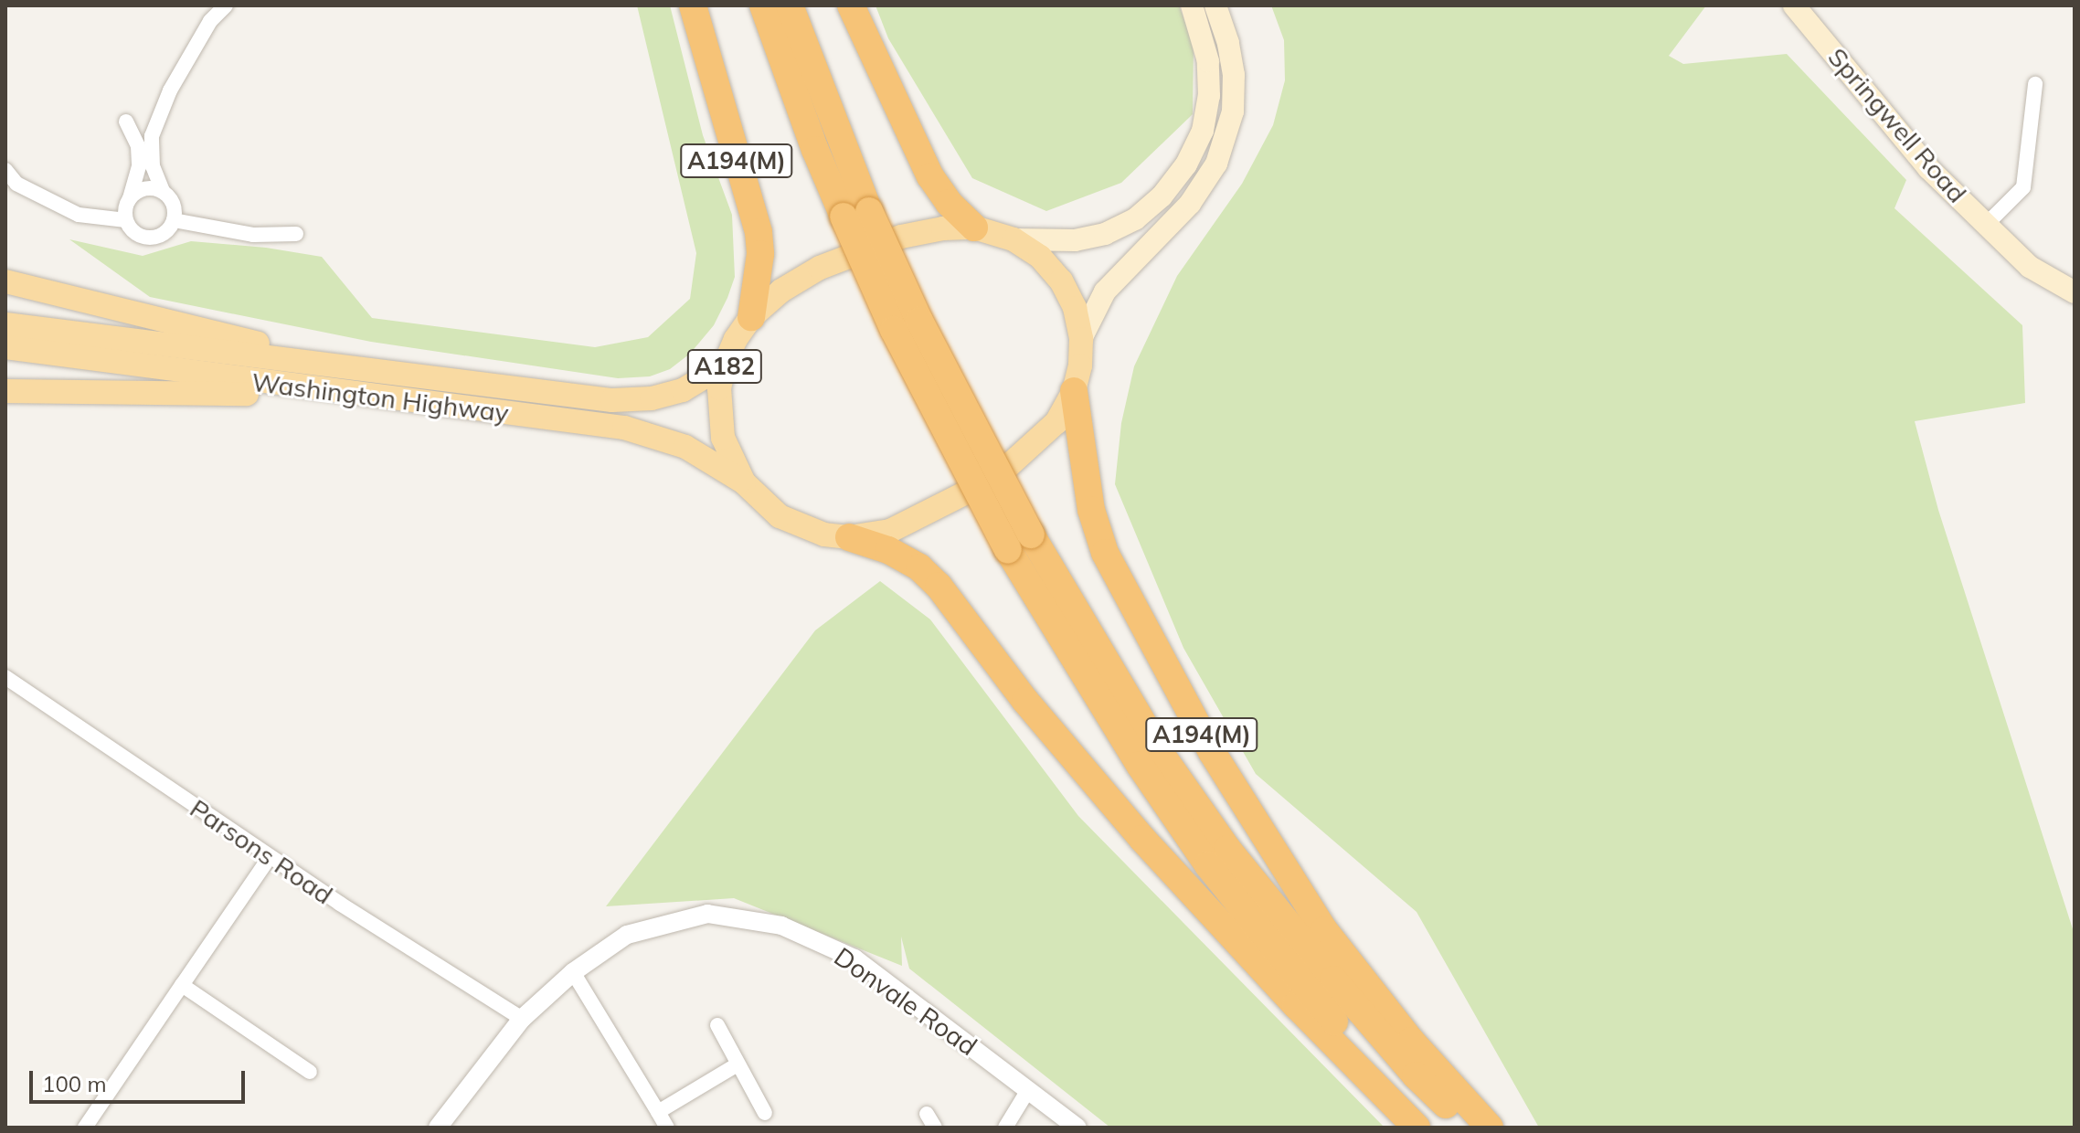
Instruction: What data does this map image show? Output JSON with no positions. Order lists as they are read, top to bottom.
{
  "streets": {
    "highway": ["A194(M)"],
    "main road": ["Springwell Road", "A182", "Washington Highway"],
    "street": ["Parsons Road", "Donvale Road"]
  },
  "crossings": [
    ["A194(M)", "A182"],
    ["A182", "Washington Highway"],
    ["Parsons Road", "Donvale Road"]
  ],
  "scale_bar": "100 m"
}
